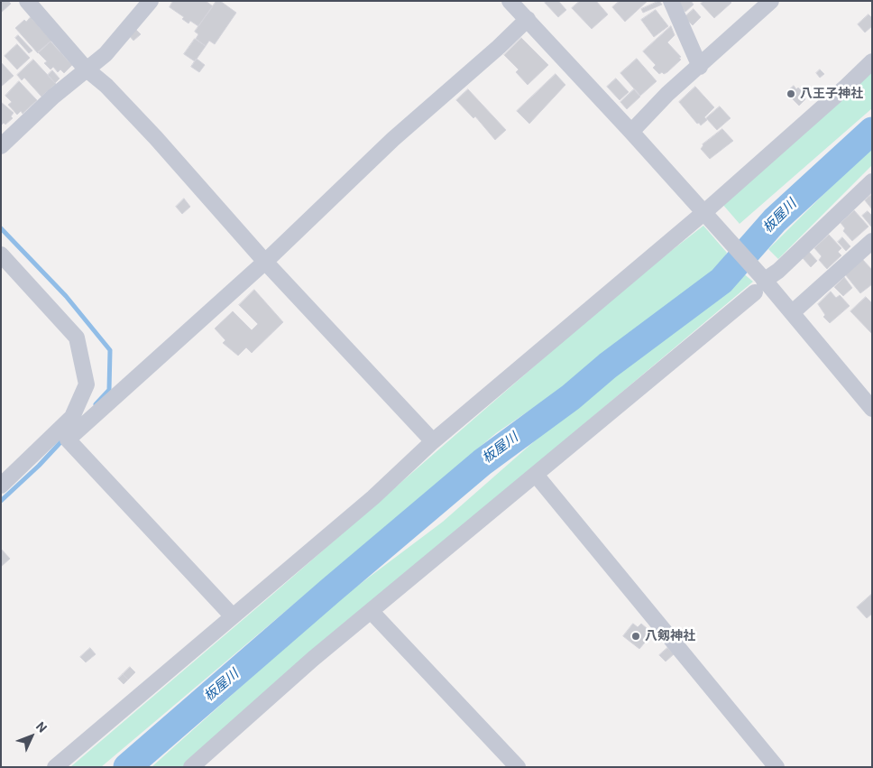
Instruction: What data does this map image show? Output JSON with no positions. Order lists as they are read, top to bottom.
{
  "water": ["板屋川"],
  "places": ["八王子神社", "八剱神社"],
  "north": "top right"
}
